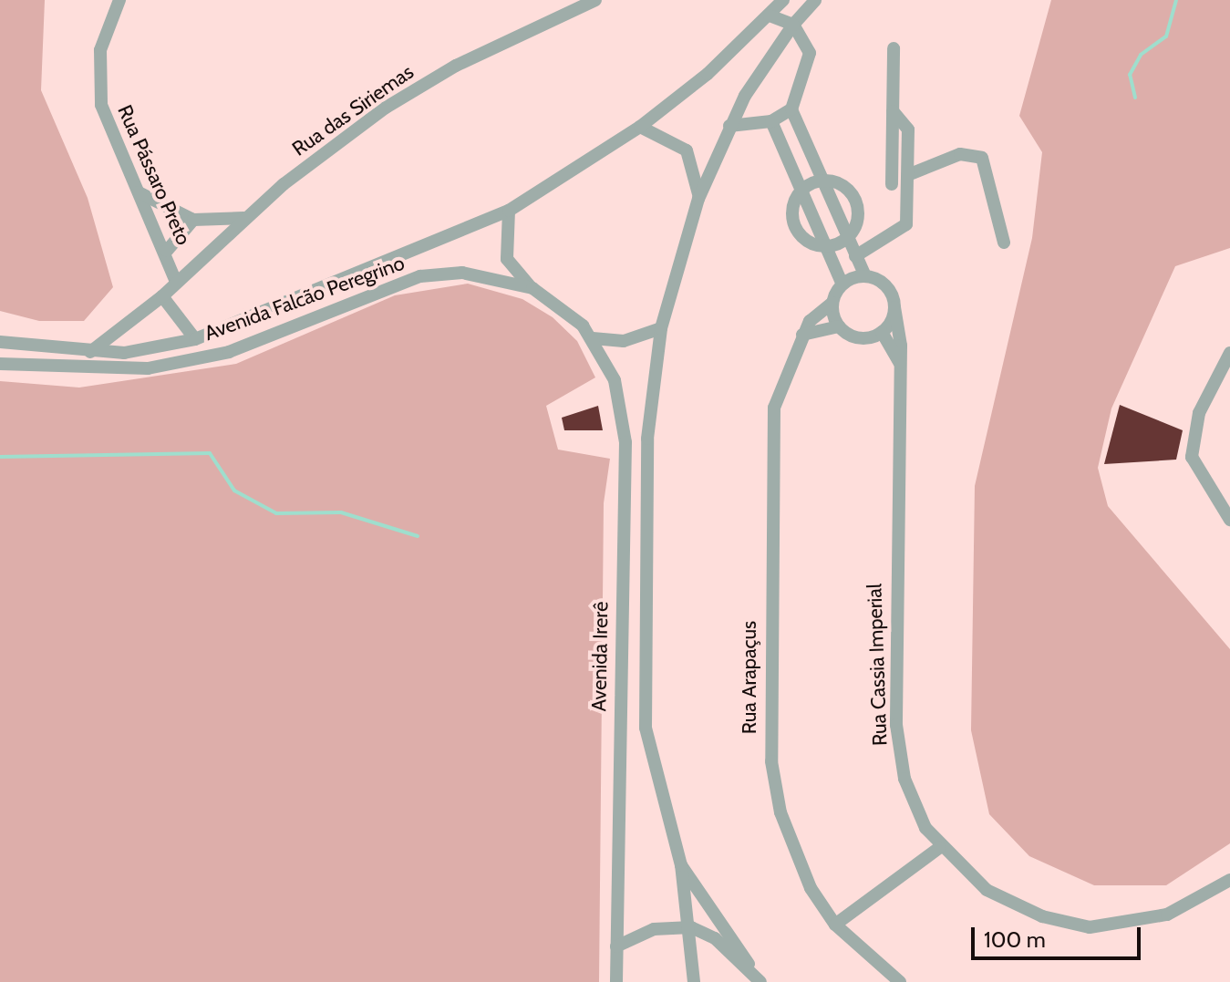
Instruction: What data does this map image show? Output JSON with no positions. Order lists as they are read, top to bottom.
{
  "streets": {
    "street": [
      "Rua das Siriemas",
      "Rua Pássaro Preto",
      "Avenida Falcão Peregrino",
      "Avenida Irerê",
      "Rua Cassia Imperial",
      "Rua Arapaçus"
    ]
  },
  "crossings": [
    ["Rua das Siriemas", "Rua Pássaro Preto"],
    ["Rua das Siriemas", "Avenida Falcão Peregrino"],
    ["Avenida Falcão Peregrino", "Avenida Irerê"],
    ["Rua Cassia Imperial", "Rua Arapaçus"]
  ],
  "scale_bar": "100 m"
}
